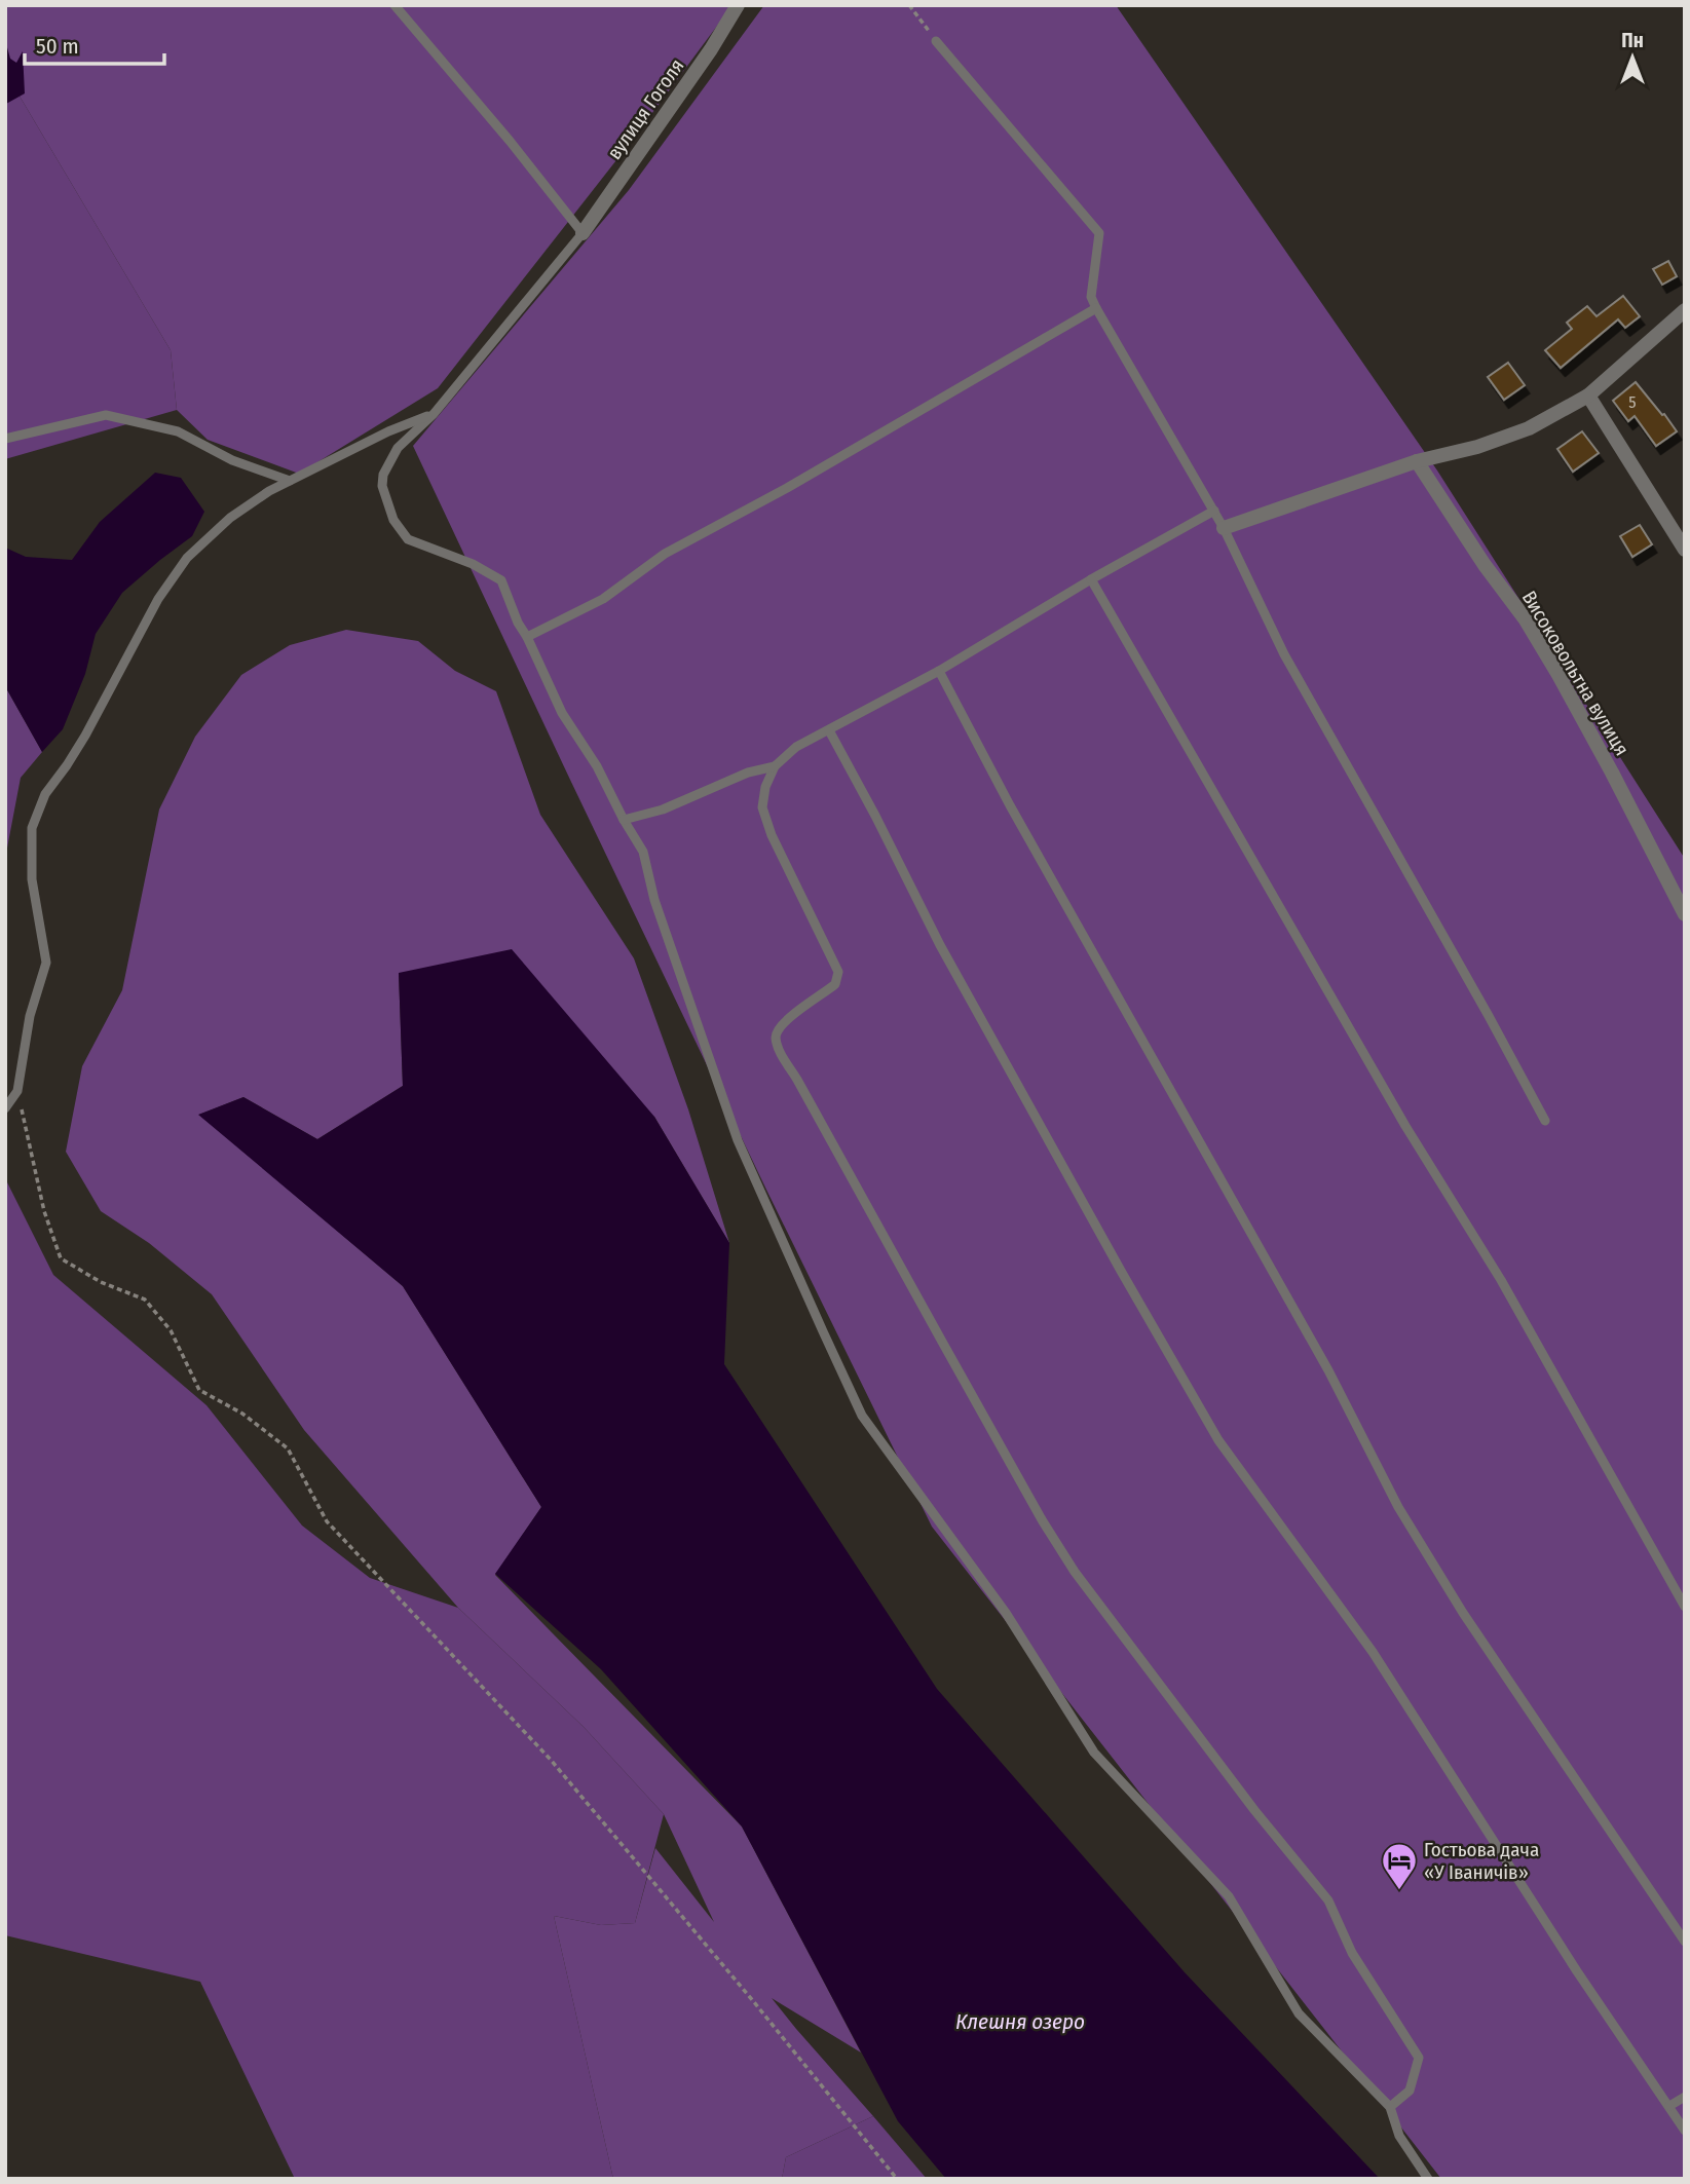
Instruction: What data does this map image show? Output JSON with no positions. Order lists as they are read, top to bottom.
{
  "streets": {
    "street": ["вулиця Гоголя", "Високовольтна вулиця"]
  },
  "water": ["Клешня озеро"],
  "places": {
    "hotel": ["Гостьова дача «У Іваничів»"]
  },
  "house_numbers": ["5"],
  "scale_bar": "50 m",
  "north": "top"
}
